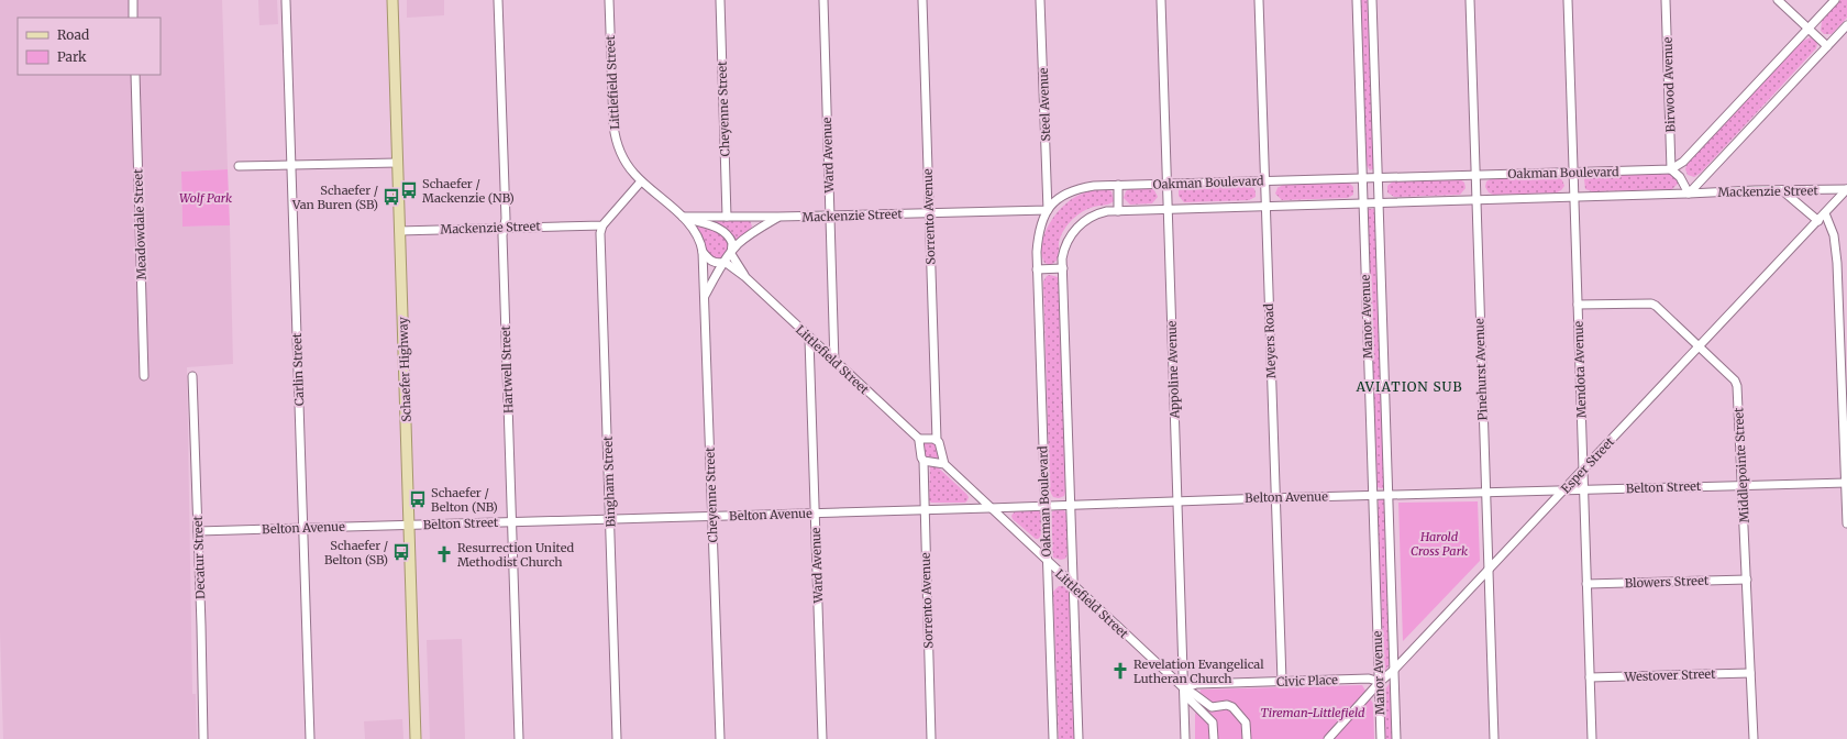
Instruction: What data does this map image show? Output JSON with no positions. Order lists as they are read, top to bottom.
{
  "streets": {
    "main road": ["Schaefer Highway"],
    "street": [
      "Littlefield Street",
      "Birwood Avenue",
      "Steel Avenue",
      "Cheyenne Street",
      "Ward Avenue",
      "Oakman Boulevard",
      "Mackenzie Street",
      "Sorrento Avenue",
      "Meadowdale Street",
      "Manor Avenue",
      "Meyers Road",
      "Carlin Street",
      "Hartwell Street",
      "Appoline Avenue",
      "Pinehurst Avenue",
      "Mendota Avenue",
      "Esper Street",
      "Middlepointe Street",
      "Bingham Street",
      "Belton Street",
      "Belton Avenue",
      "Decatur Street",
      "Blowers Street",
      "Westover Street",
      "Civic Place"
    ]
  },
  "crossings": [
    ["Littlefield Street", "Cheyenne Street"],
    ["Littlefield Street", "Ward Avenue"],
    ["Littlefield Street", "Oakman Boulevard"],
    ["Littlefield Street", "Mackenzie Street"],
    ["Littlefield Street", "Sorrento Avenue"],
    ["Littlefield Street", "Appoline Avenue"],
    ["Littlefield Street", "Belton Avenue"],
    ["Littlefield Street", "Civic Place"],
    ["Birwood Avenue", "Oakman Boulevard"],
    ["Steel Avenue", "Oakman Boulevard"],
    ["Steel Avenue", "Mackenzie Street"],
    ["Cheyenne Street", "Mackenzie Street"],
    ["Cheyenne Street", "Belton Avenue"],
    ["Ward Avenue", "Mackenzie Street"],
    ["Ward Avenue", "Belton Avenue"],
    ["Oakman Boulevard", "Mackenzie Street"],
    ["Oakman Boulevard", "Manor Avenue"],
    ["Oakman Boulevard", "Meyers Road"],
    ["Oakman Boulevard", "Appoline Avenue"],
    ["Oakman Boulevard", "Pinehurst Avenue"],
    ["Oakman Boulevard", "Mendota Avenue"],
    ["Oakman Boulevard", "Belton Avenue"],
    ["Mackenzie Street", "Sorrento Avenue"],
    ["Mackenzie Street", "Schaefer Highway"],
    ["Mackenzie Street", "Hartwell Street"],
    ["Mackenzie Street", "Esper Street"],
    ["Mackenzie Street", "Bingham Street"],
    ["Sorrento Avenue", "Belton Avenue"],
    ["Manor Avenue", "Esper Street"],
    ["Manor Avenue", "Belton Avenue"],
    ["Manor Avenue", "Civic Place"],
    ["Meyers Road", "Belton Avenue"],
    ["Meyers Road", "Civic Place"],
    ["Carlin Street", "Belton Avenue"],
    ["Schaefer Highway", "Belton Street"],
    ["Schaefer Highway", "Belton Avenue"],
    ["Hartwell Street", "Belton Street"],
    ["Hartwell Street", "Belton Avenue"],
    ["Appoline Avenue", "Belton Avenue"],
    ["Appoline Avenue", "Civic Place"],
    ["Pinehurst Avenue", "Esper Street"],
    ["Pinehurst Avenue", "Belton Avenue"],
    ["Mendota Avenue", "Esper Street"],
    ["Mendota Avenue", "Middlepointe Street"],
    ["Mendota Avenue", "Belton Street"],
    ["Mendota Avenue", "Belton Avenue"],
    ["Mendota Avenue", "Blowers Street"],
    ["Mendota Avenue", "Westover Street"],
    ["Esper Street", "Middlepointe Street"],
    ["Esper Street", "Belton Avenue"],
    ["Esper Street", "Civic Place"],
    ["Middlepointe Street", "Belton Street"],
    ["Middlepointe Street", "Blowers Street"],
    ["Middlepointe Street", "Westover Street"],
    ["Bingham Street", "Belton Avenue"],
    ["Belton Street", "Belton Avenue"],
    ["Belton Avenue", "Decatur Street"]
  ],
  "districts": ["AVIATION SUB"],
  "parks": ["Wolf Park", "Harold Cross Park", "Tireman-Littlefield"],
  "places": {
    "bus stop": [
      "Schaefer / Mackenzie (NB)",
      "Schaefer / Van Buren (SB)",
      "Schaefer / Belton (NB)",
      "Schaefer / Belton (SB)"
    ],
    "church": ["Resurrection United Methodist Church", "Revelation Evangelical Lutheran Church"]
  },
  "legend": ["Road", "Park"]
}
